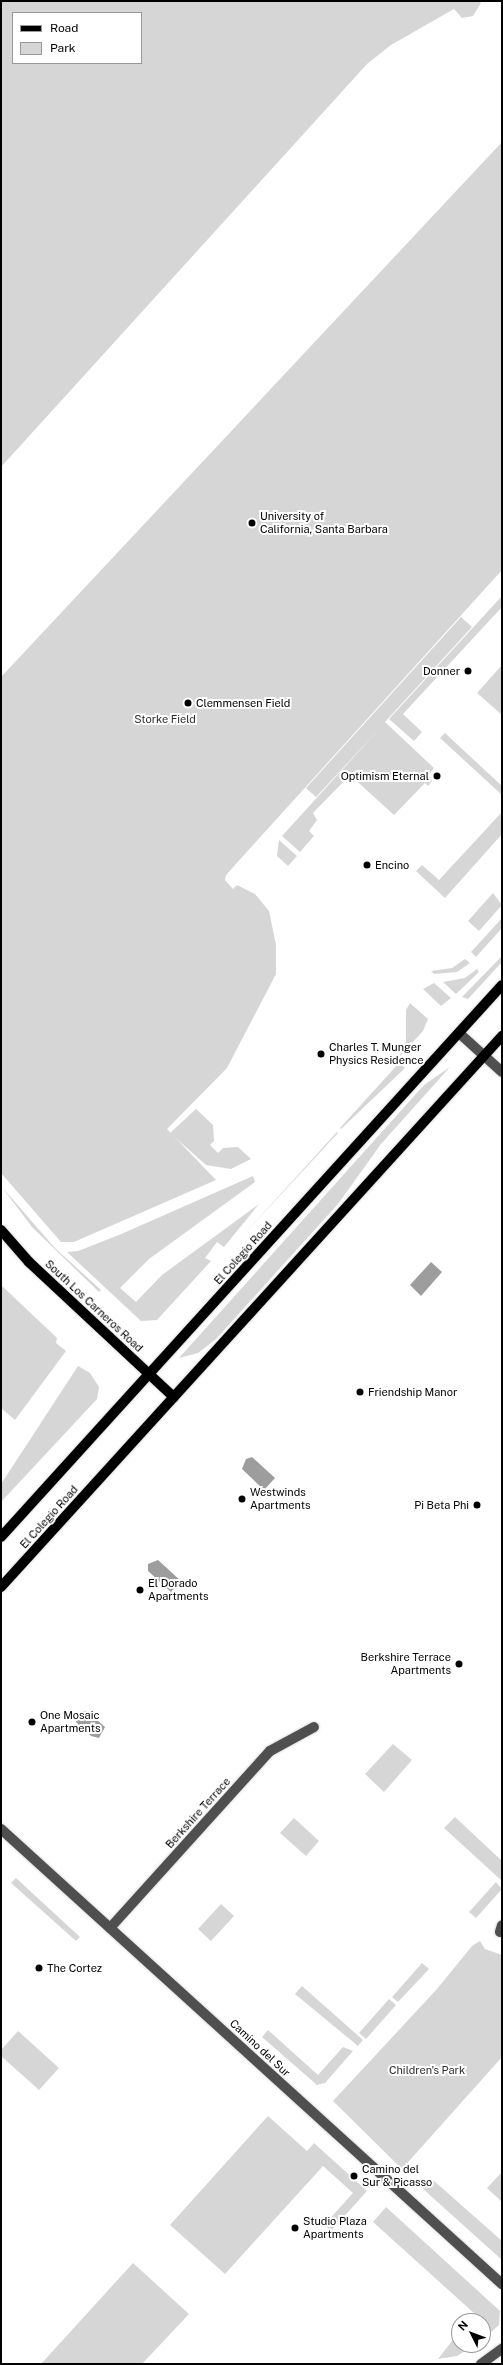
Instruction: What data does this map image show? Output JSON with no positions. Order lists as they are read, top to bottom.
{
  "streets": {
    "main road": ["El Colegio Road", "South Los Carneros Road"],
    "street": ["Berkshire Terrace", "Camino del Sur"]
  },
  "crossings": [
    ["El Colegio Road", "South Los Carneros Road"],
    ["Berkshire Terrace", "Camino del Sur"]
  ],
  "parks": ["Storke Field", "Children's Park"],
  "places": [
    "University of California, Santa Barbara",
    "Donner",
    "Clemmensen Field",
    "Optimism Eternal",
    "Encino",
    "Charles T. Munger Physics Residence",
    "Friendship Manor",
    "Westwinds Apartments",
    "Pi Beta Phi",
    "El Dorado Apartments",
    "Berkshire Terrace Apartments",
    "One Mosaic Apartments",
    "The Cortez",
    "Camino del Sur & Picasso",
    "Studio Plaza Apartments"
  ],
  "legend": ["Road", "Park"],
  "north": "top left"
}
